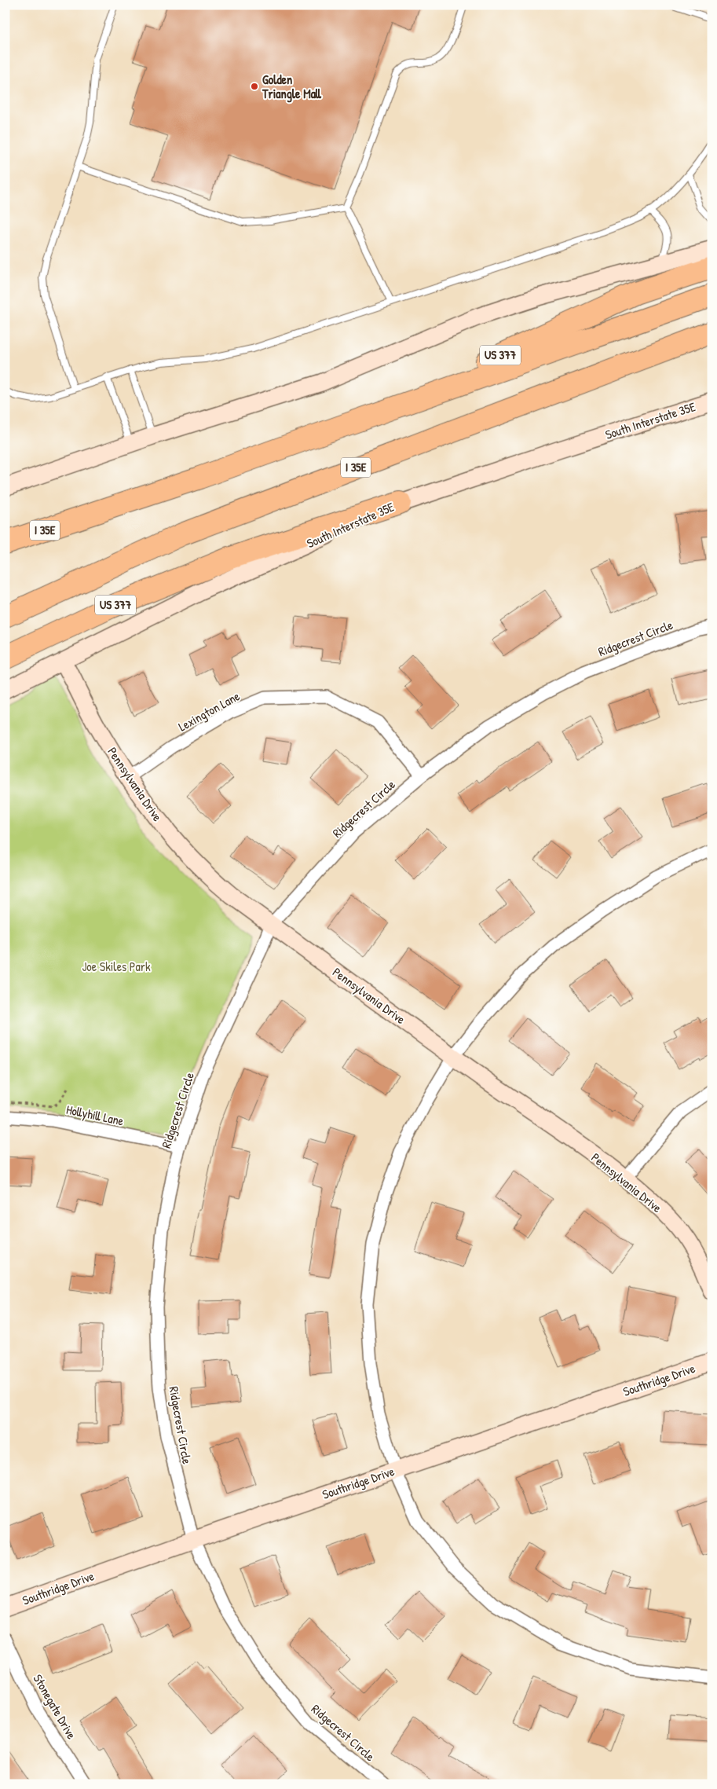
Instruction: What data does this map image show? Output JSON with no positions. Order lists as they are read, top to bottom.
{
  "streets": {
    "highway": ["US 377", "I 35E"],
    "street": [
      "South Interstate 35E",
      "Ridgecrest Circle",
      "Lexington Lane",
      "Pennsylvania Drive",
      "Hollyhill Lane",
      "Southridge Drive",
      "Stonegate Drive"
    ]
  },
  "crossings": [
    ["US 377", "South Interstate 35E"],
    ["US 377", "I 35E"],
    ["South Interstate 35E", "Pennsylvania Drive"],
    ["Ridgecrest Circle", "Lexington Lane"],
    ["Ridgecrest Circle", "Pennsylvania Drive"],
    ["Ridgecrest Circle", "Hollyhill Lane"],
    ["Ridgecrest Circle", "Southridge Drive"],
    ["Lexington Lane", "Pennsylvania Drive"]
  ],
  "parks": ["Joe Skiles Park"],
  "places": ["Golden Triangle Mall"]
}
